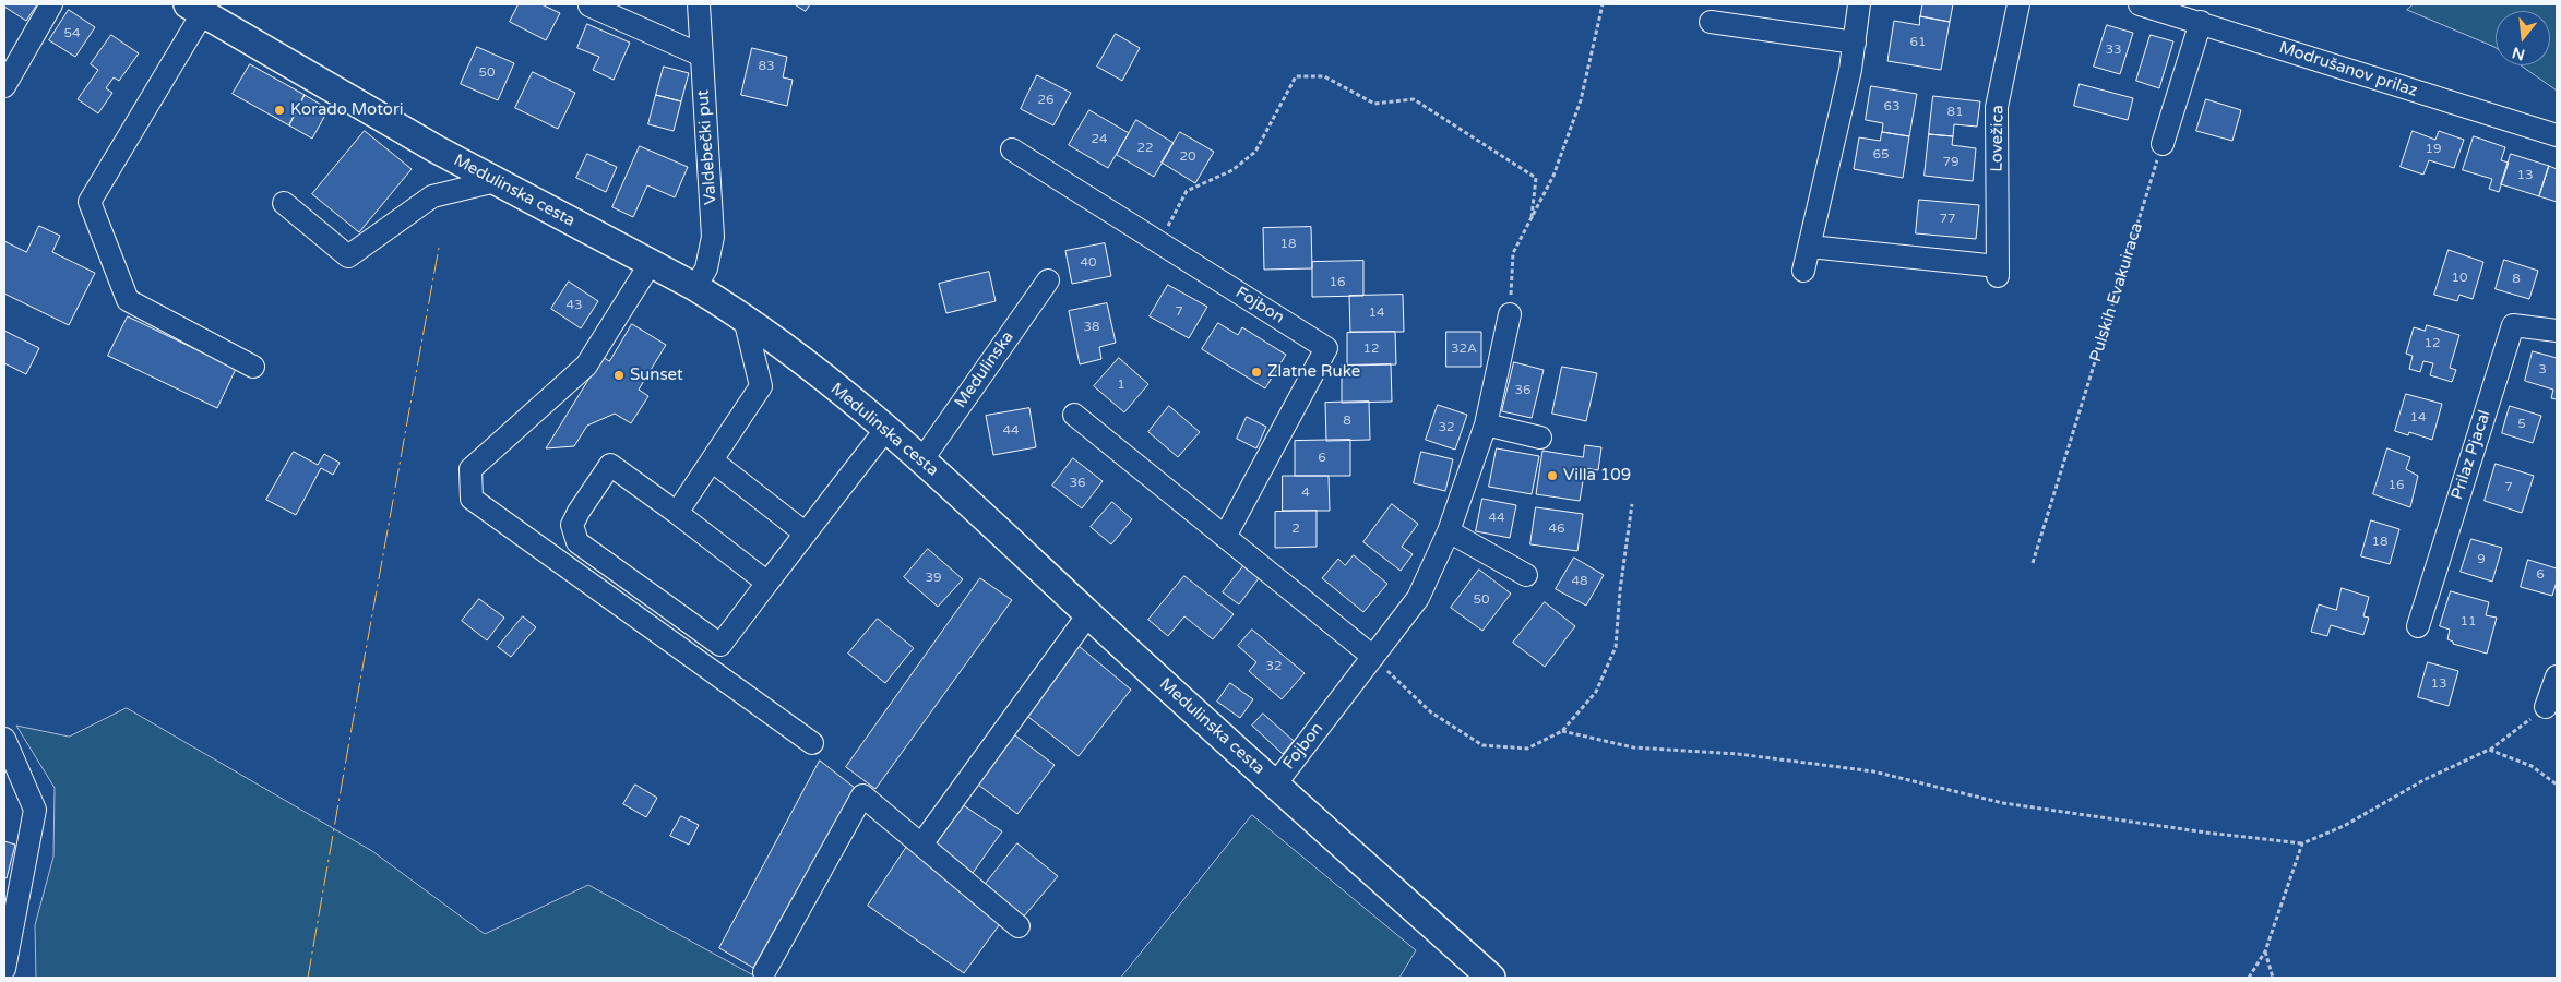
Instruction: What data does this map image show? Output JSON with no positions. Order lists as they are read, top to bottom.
{
  "streets": {
    "main road": ["Medulinska cesta"],
    "street": [
      "Modrušanov prilaz",
      "Lovežica",
      "Valdebečki put",
      "Fojbon",
      "Medulinska",
      "Prilaz Pjacal"
    ],
    "path": ["Pulskih Evakuiraca"]
  },
  "crossings": [
    ["Valdebečki put", "Medulinska cesta"],
    ["Medulinska cesta", "Fojbon"],
    ["Medulinska cesta", "Medulinska"]
  ],
  "places": [
    "Korado Motori",
    "Zlatne Ruke",
    "Sunset",
    "Villa 109"
  ],
  "house_numbers": [
    "54",
    "61",
    "33",
    "83",
    "50",
    "26",
    "63",
    "81",
    "24",
    "22",
    "19",
    "65",
    "20",
    "79",
    "13",
    "77",
    "18",
    "40",
    "10",
    "8",
    "16",
    "43",
    "7",
    "14",
    "38",
    "12",
    "12",
    "32A",
    "3",
    "1",
    "36",
    "14",
    "8",
    "5",
    "32",
    "44",
    "6",
    "36",
    "16",
    "7",
    "4",
    "44",
    "2",
    "46",
    "18",
    "9",
    "6",
    "39",
    "48",
    "50",
    "11",
    "32",
    "13"
  ],
  "north": "bottom"
}
